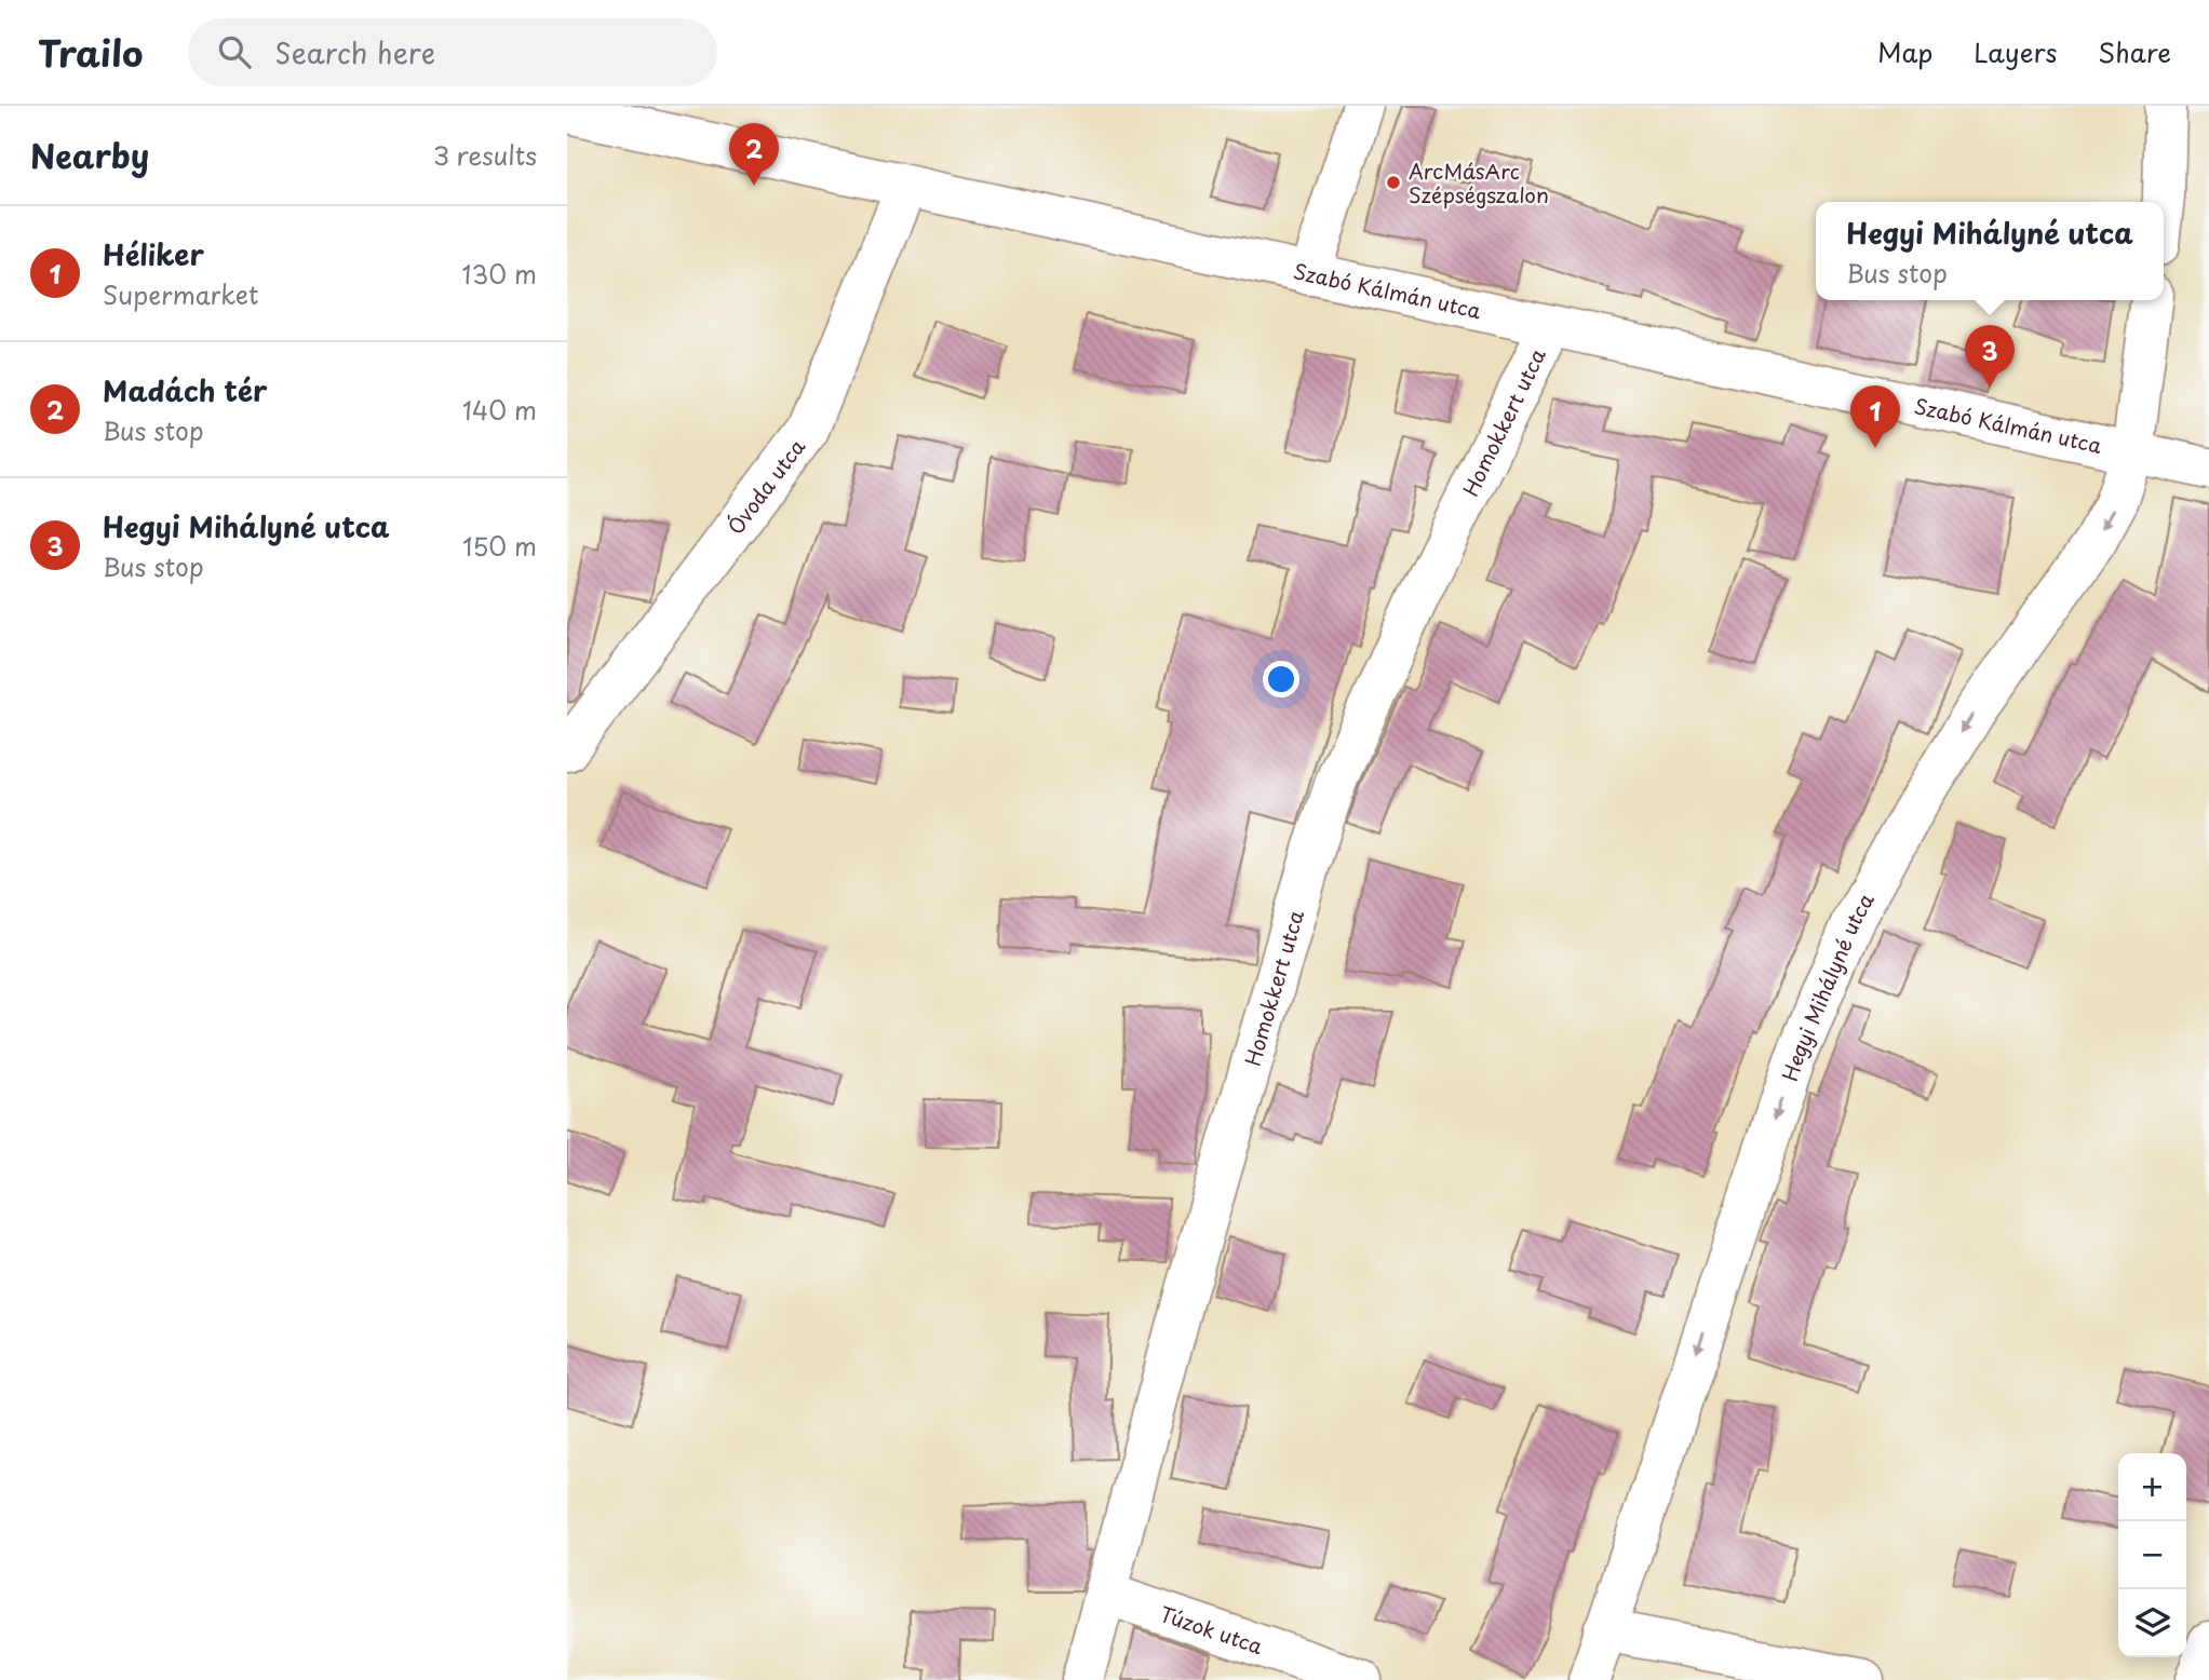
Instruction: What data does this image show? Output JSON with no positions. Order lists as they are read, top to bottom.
{
  "streets": {
    "street": [
      "Szabó Kálmán utca",
      "Homokkert utca",
      "Óvoda utca",
      "Hegyi Mihályné utca",
      "Túzok utca"
    ]
  },
  "crossings": [
    ["Szabó Kálmán utca", "Homokkert utca"],
    ["Szabó Kálmán utca", "Óvoda utca"],
    ["Szabó Kálmán utca", "Hegyi Mihályné utca"],
    ["Homokkert utca", "Túzok utca"]
  ],
  "one_way": ["Hegyi Mihályné utca"],
  "places": ["ArcMásArc Szépségszalon"],
  "page": {
    "header": "Trailo",
    "search": "Search here",
    "nav": ["Map", "Layers", "Share"],
    "heading": ["Nearby", "3 results"],
    "pins": ["2", "3", "1"],
    "popup": ["Hegyi Mihályné utca", "Bus stop"],
    "list": [
      {
        "mark": "1",
        "name": "Héliker",
        "note": "Supermarket",
        "value": "130 m"
      },
      {
        "mark": "2",
        "name": "Madách tér",
        "note": "Bus stop",
        "value": "140 m"
      },
      {
        "mark": "3",
        "name": "Hegyi Mihályné utca",
        "note": "Bus stop",
        "value": "150 m"
      }
    ],
    "map_buttons": ["+", "−"]
  }
}
